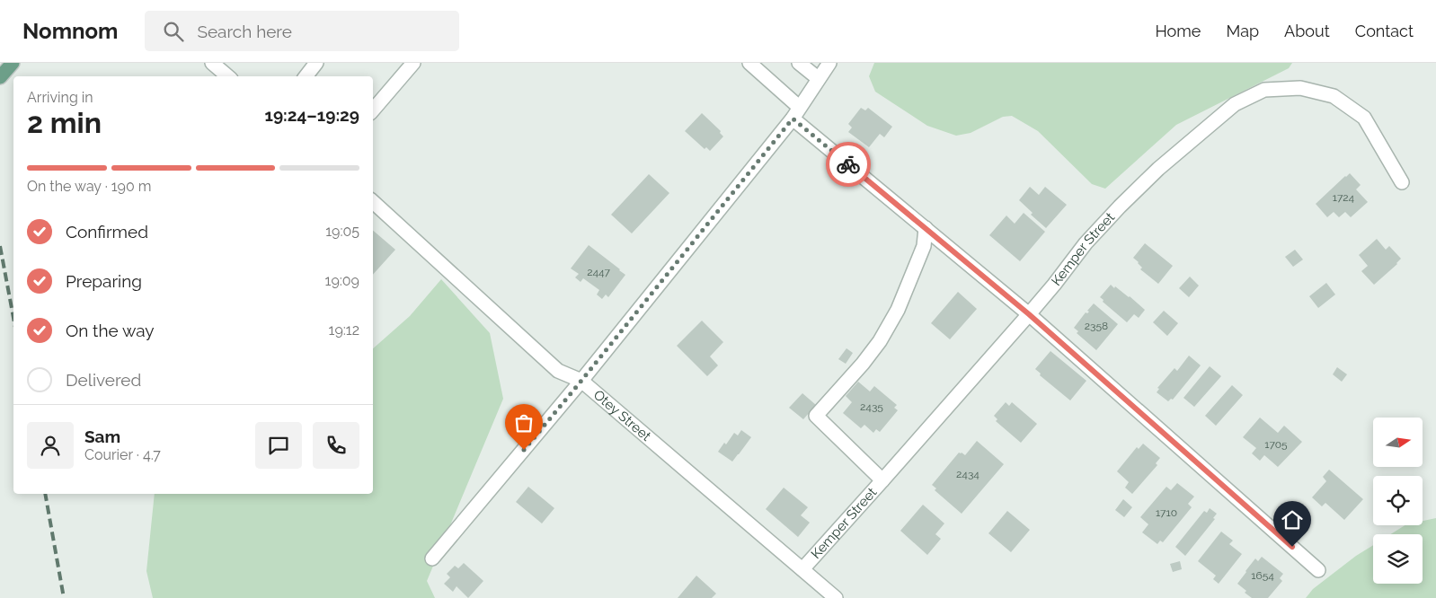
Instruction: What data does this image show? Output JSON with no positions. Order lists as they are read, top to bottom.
{
  "streets": {
    "street": ["Kemper Street", "Otey Street"]
  },
  "crossings": [
    ["Kemper Street", "Otey Street"]
  ],
  "house_numbers": [
    "1724",
    "2447",
    "2358",
    "2435",
    "1705",
    "2434",
    "1710",
    "1654"
  ],
  "north": "right",
  "page": {
    "header": "Nomnom",
    "search": "Search here",
    "nav": [
      "Home",
      "Map",
      "About",
      "Contact"
    ],
    "heading": ["2 min", "Arriving in", "19:24–19:29"],
    "panel": ["Sam", "Courier · 4.7"],
    "bar": "On the way · 190 m",
    "list": [
      ["Confirmed", "19:05"],
      ["Preparing", "19:09"],
      ["On the way", "19:12"],
      "Delivered"
    ]
  }
}
